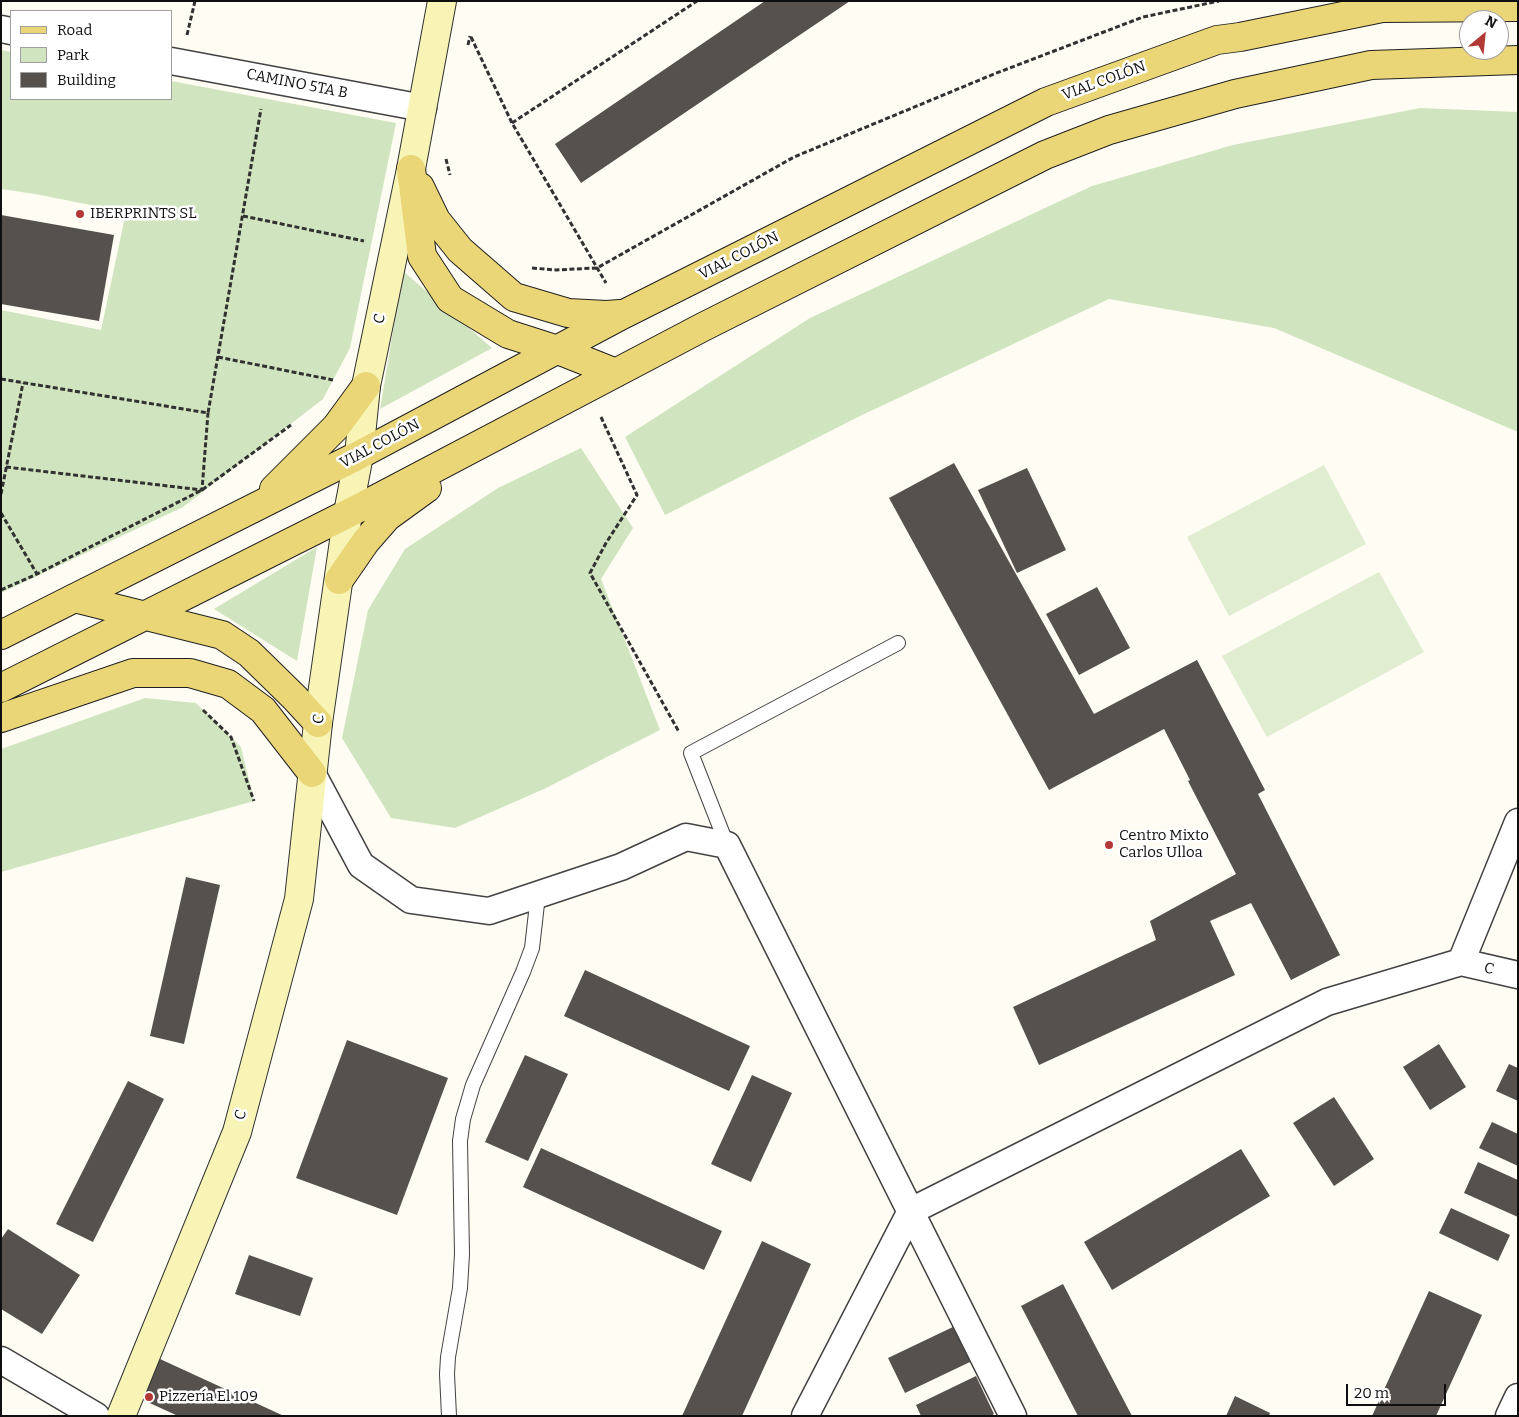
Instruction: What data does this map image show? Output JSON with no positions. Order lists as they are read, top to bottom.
{
  "streets": {
    "main road": ["VIAL COLÓN"],
    "street": ["CAMINO 5TA B", "C"]
  },
  "crossings": [
    ["VIAL COLÓN", "C"],
    ["CAMINO 5TA B", "C"]
  ],
  "places": ["IBERPRINTS SL", "Centro Mixto Carlos Ulloa", "Pizzería El 109"],
  "legend": ["Road", "Park", "Building"],
  "scale_bar": "20 m",
  "north": "top right"
}
